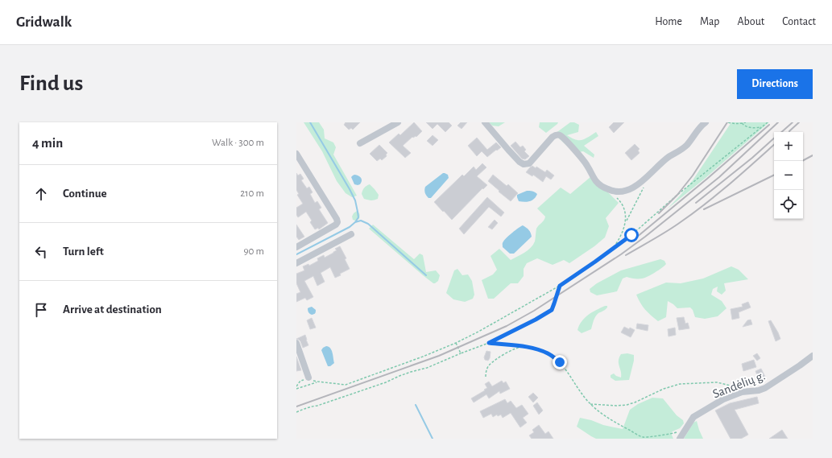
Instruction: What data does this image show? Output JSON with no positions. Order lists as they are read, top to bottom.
{
  "streets": {
    "street": ["Sandėlių g."]
  },
  "page": {
    "header": "Gridwalk",
    "nav": [
      "Home",
      "Map",
      "About",
      "Contact"
    ],
    "buttons": "Directions",
    "title": "Find us",
    "heading": ["4 min", "Walk · 300 m"],
    "map_buttons": ["+", "−"],
    "list": [
      ["Continue", "210 m"],
      ["Turn left", "90 m"],
      "Arrive at destination"
    ]
  }
}
